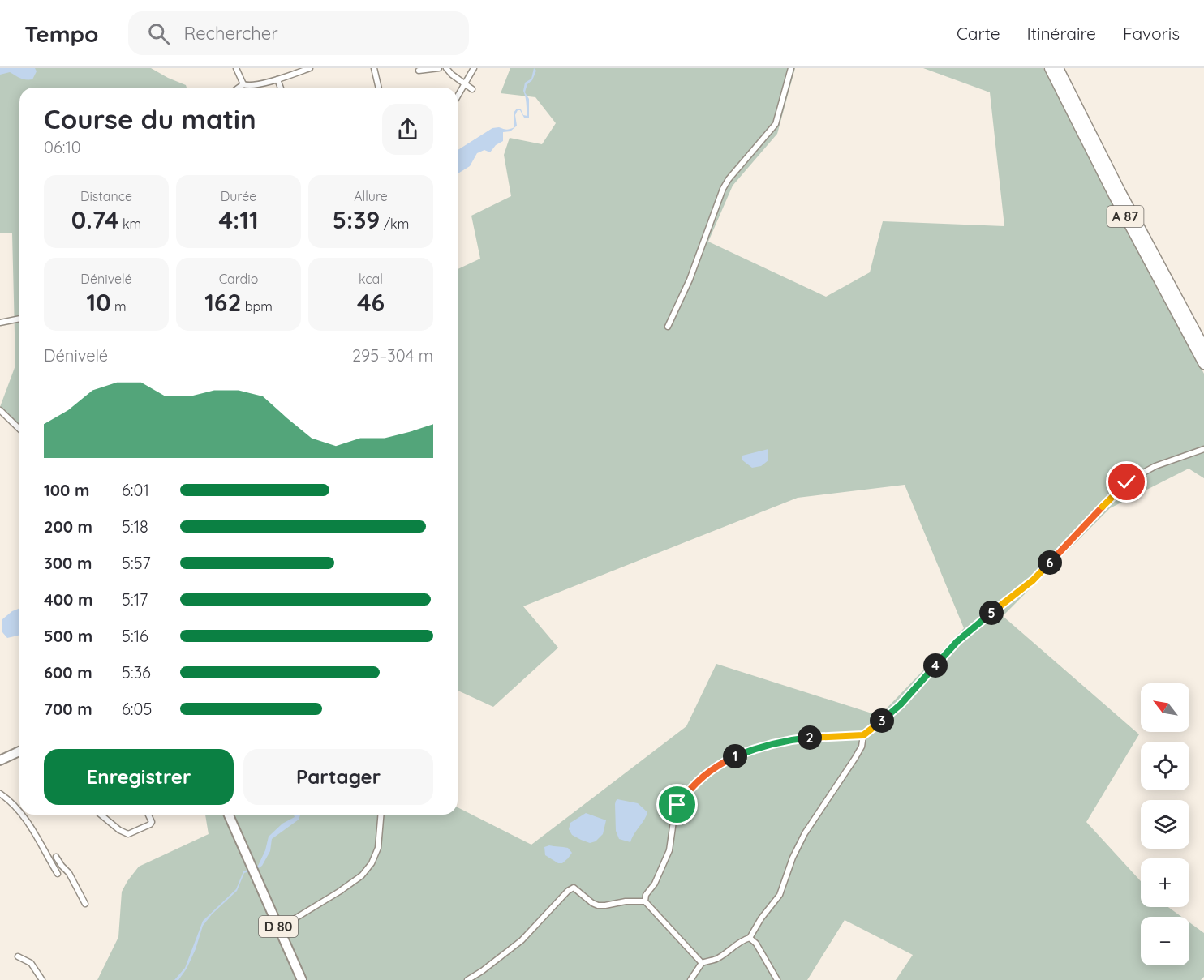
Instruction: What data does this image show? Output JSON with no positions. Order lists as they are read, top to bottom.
{
  "streets": {
    "highway": ["A 87"],
    "main road": ["D 80"]
  },
  "north": "top left",
  "page": {
    "header": "Tempo",
    "search": "Rechercher",
    "nav": ["Carte", "Itinéraire", "Favoris"],
    "heading": ["Course du matin", "06:10"],
    "stats": [
      ["Distance", "0.74 km"],
      ["Durée", "4:11"],
      ["Allure", "5:39 /km"],
      ["Dénivelé", "10 m"],
      ["Cardio", "162 bpm"],
      ["kcal", "46"]
    ],
    "chart": ["Dénivelé", "295–304 m"],
    "list": [
      {
        "name": "100 m",
        "note": "6:01"
      },
      {
        "name": "200 m",
        "note": "5:18"
      },
      {
        "name": "300 m",
        "note": "5:57"
      },
      {
        "name": "400 m",
        "note": "5:17"
      },
      {
        "name": "500 m",
        "note": "5:16"
      },
      {
        "name": "600 m",
        "note": "5:36"
      },
      {
        "name": "700 m",
        "note": "6:05"
      }
    ],
    "pins": [
      "6",
      "5",
      "4",
      "3",
      "2",
      "1"
    ],
    "map_buttons": ["+", "−"],
    "buttons": ["Enregistrer", "Partager"]
  }
}
